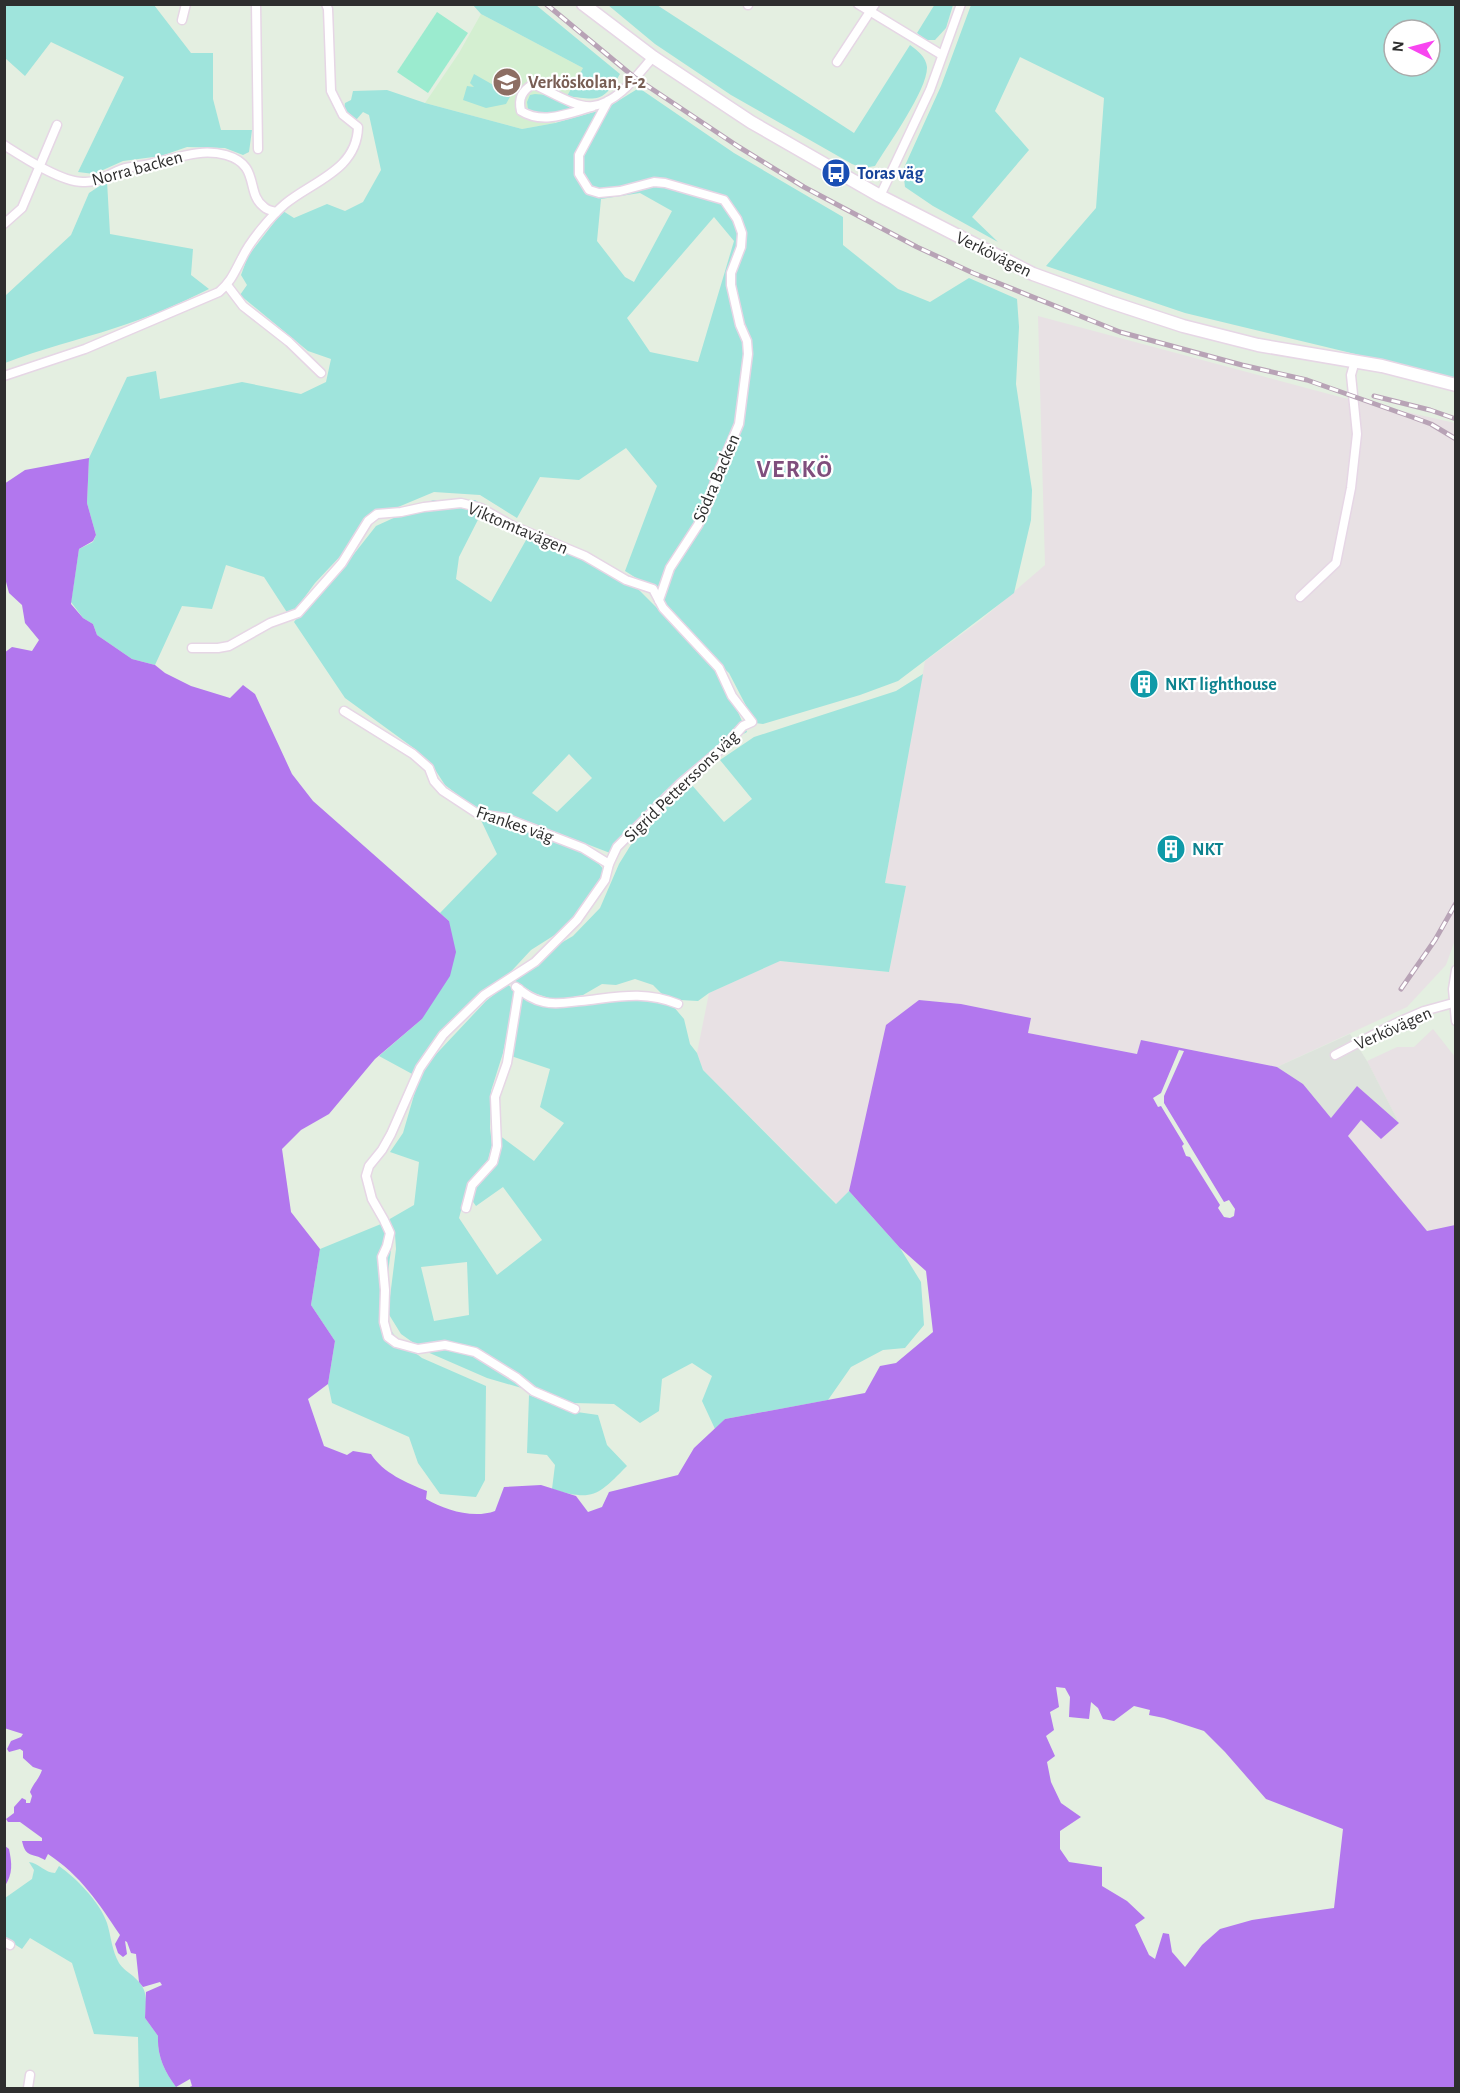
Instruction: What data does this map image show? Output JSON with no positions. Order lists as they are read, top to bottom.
{
  "streets": {
    "main road": ["Verkövägen"],
    "street": [
      "Norra backen",
      "Södra Backen",
      "Viktomtavägen",
      "Sigrid Petterssons väg",
      "Frankes väg"
    ]
  },
  "crossings": [
    ["Södra Backen", "Viktomtavägen"],
    ["Viktomtavägen", "Sigrid Petterssons väg"],
    ["Sigrid Petterssons väg", "Frankes väg"]
  ],
  "districts": ["VERKÖ"],
  "places": {
    "school or university": ["Verköskolan, F-2"],
    "bus stop": ["Toras väg"],
    "building": ["NKT lighthouse", "NKT"]
  },
  "north": "left"
}
